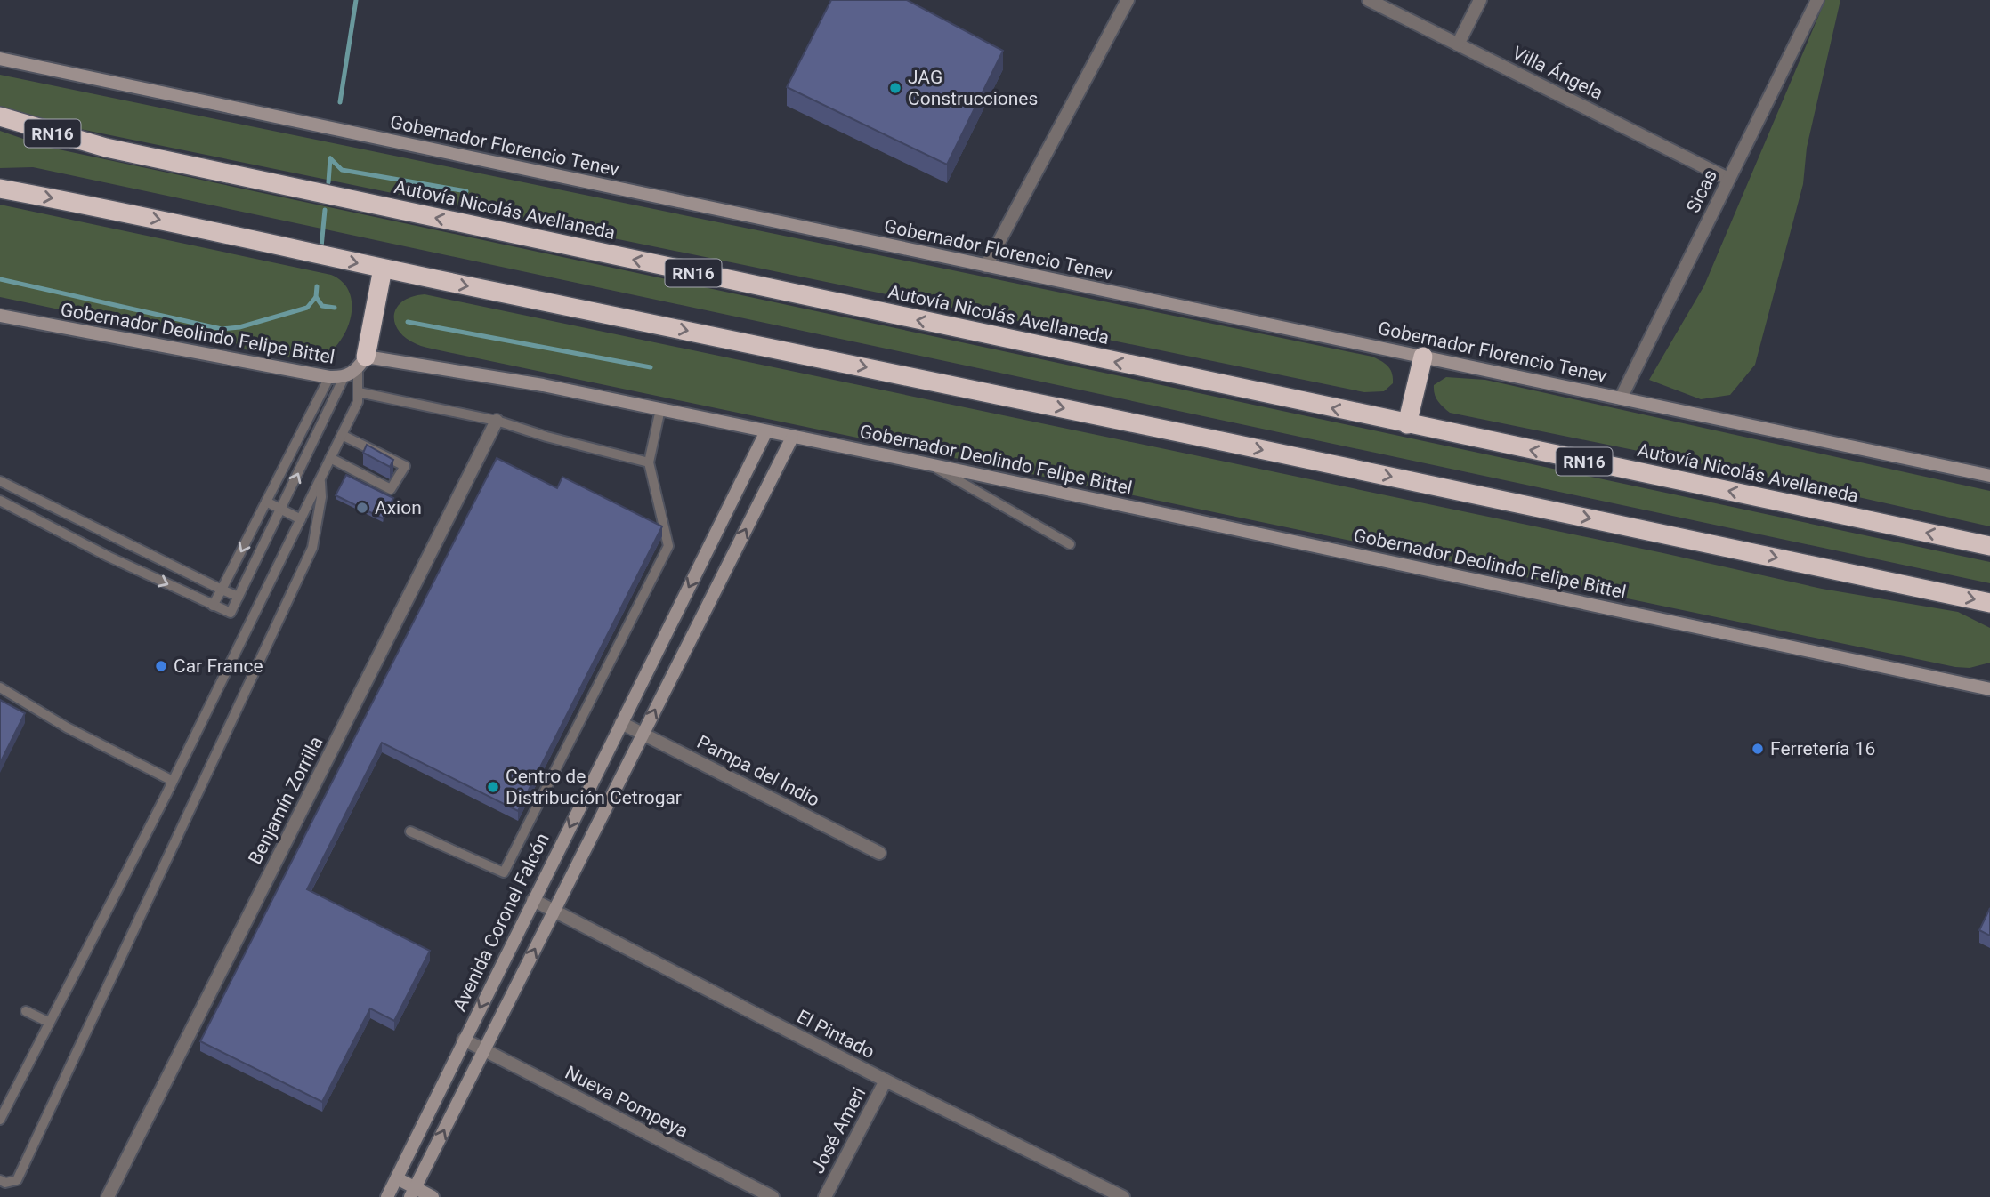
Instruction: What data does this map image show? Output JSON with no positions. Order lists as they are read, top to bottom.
{
  "streets": {
    "highway": ["RN16", "Autovía Nicolás Avellaneda"],
    "street": [
      "Villa Ángela",
      "Gobernador Florencio Tenev",
      "Sicas",
      "Gobernador Deolindo Felipe Bittel",
      "Pampa del Indio",
      "Benjamín Zorrilla",
      "Avenida Coronel Falcón",
      "El Pintado",
      "Nueva Pompeya",
      "José Ameri"
    ]
  },
  "crossings": [
    ["Villa Ángela", "Sicas"],
    ["Gobernador Florencio Tenev", "Sicas"],
    ["Gobernador Deolindo Felipe Bittel", "Avenida Coronel Falcón"],
    ["Pampa del Indio", "Avenida Coronel Falcón"],
    ["Avenida Coronel Falcón", "El Pintado"],
    ["Avenida Coronel Falcón", "Nueva Pompeya"],
    ["El Pintado", "José Ameri"]
  ],
  "places": [
    "JAG Construcciones",
    "Axion",
    "Car France",
    "Ferretería 16",
    "Centro de Distribución Cetrogar"
  ]
}
